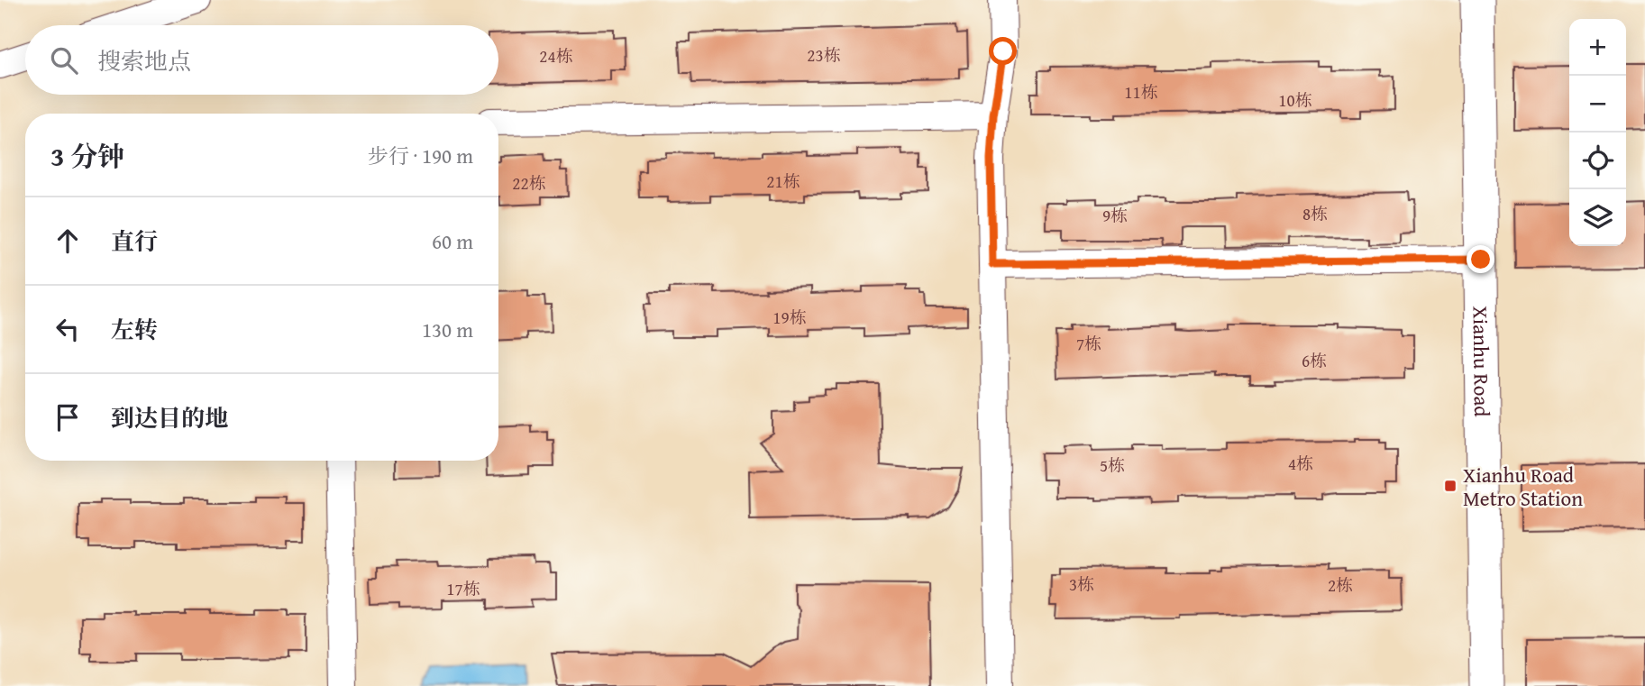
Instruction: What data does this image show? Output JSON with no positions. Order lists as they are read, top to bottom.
{
  "streets": {
    "street": ["Xianhu Road"]
  },
  "places": {
    "transit": ["Xianhu Road Metro Station"]
  },
  "house_numbers": [
    "23栋",
    "24栋",
    "11栋",
    "10栋",
    "21栋",
    "22栋",
    "8栋",
    "9栋",
    "19栋",
    "7栋",
    "6栋",
    "4栋",
    "5栋",
    "3栋",
    "2栋",
    "17栋"
  ],
  "page": {
    "map_buttons": ["+", "−"],
    "search": "搜索地点",
    "heading": ["3 分钟", "步行 · 190 m"],
    "list": [
      ["直行", "60 m"],
      ["左转", "130 m"],
      "到达目的地"
    ]
  }
}
